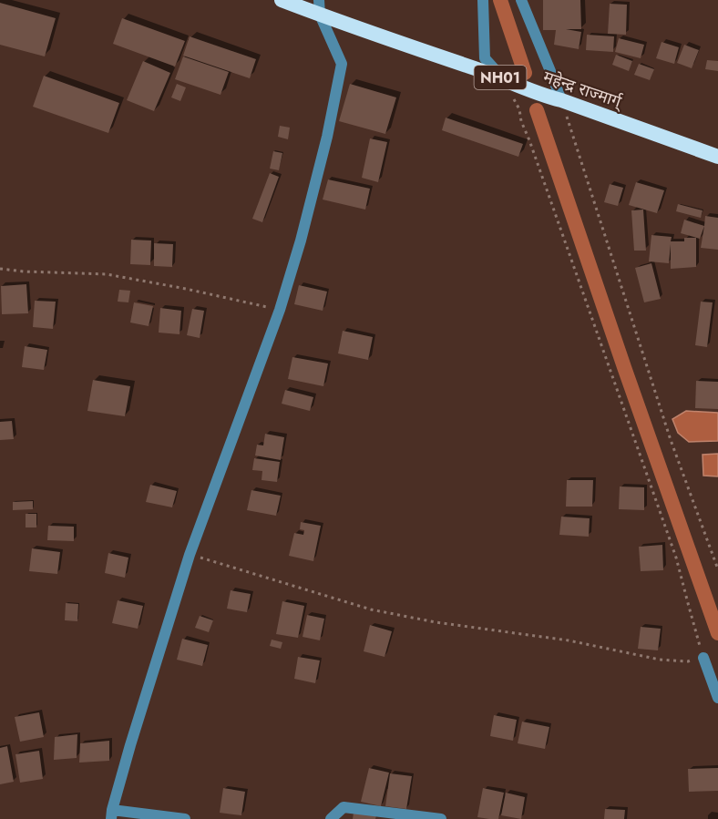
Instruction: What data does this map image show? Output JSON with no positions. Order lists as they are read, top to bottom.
{
  "streets": {
    "highway": ["NH01", "महेन्द्र राज्मार्ग्"]
  }
}
